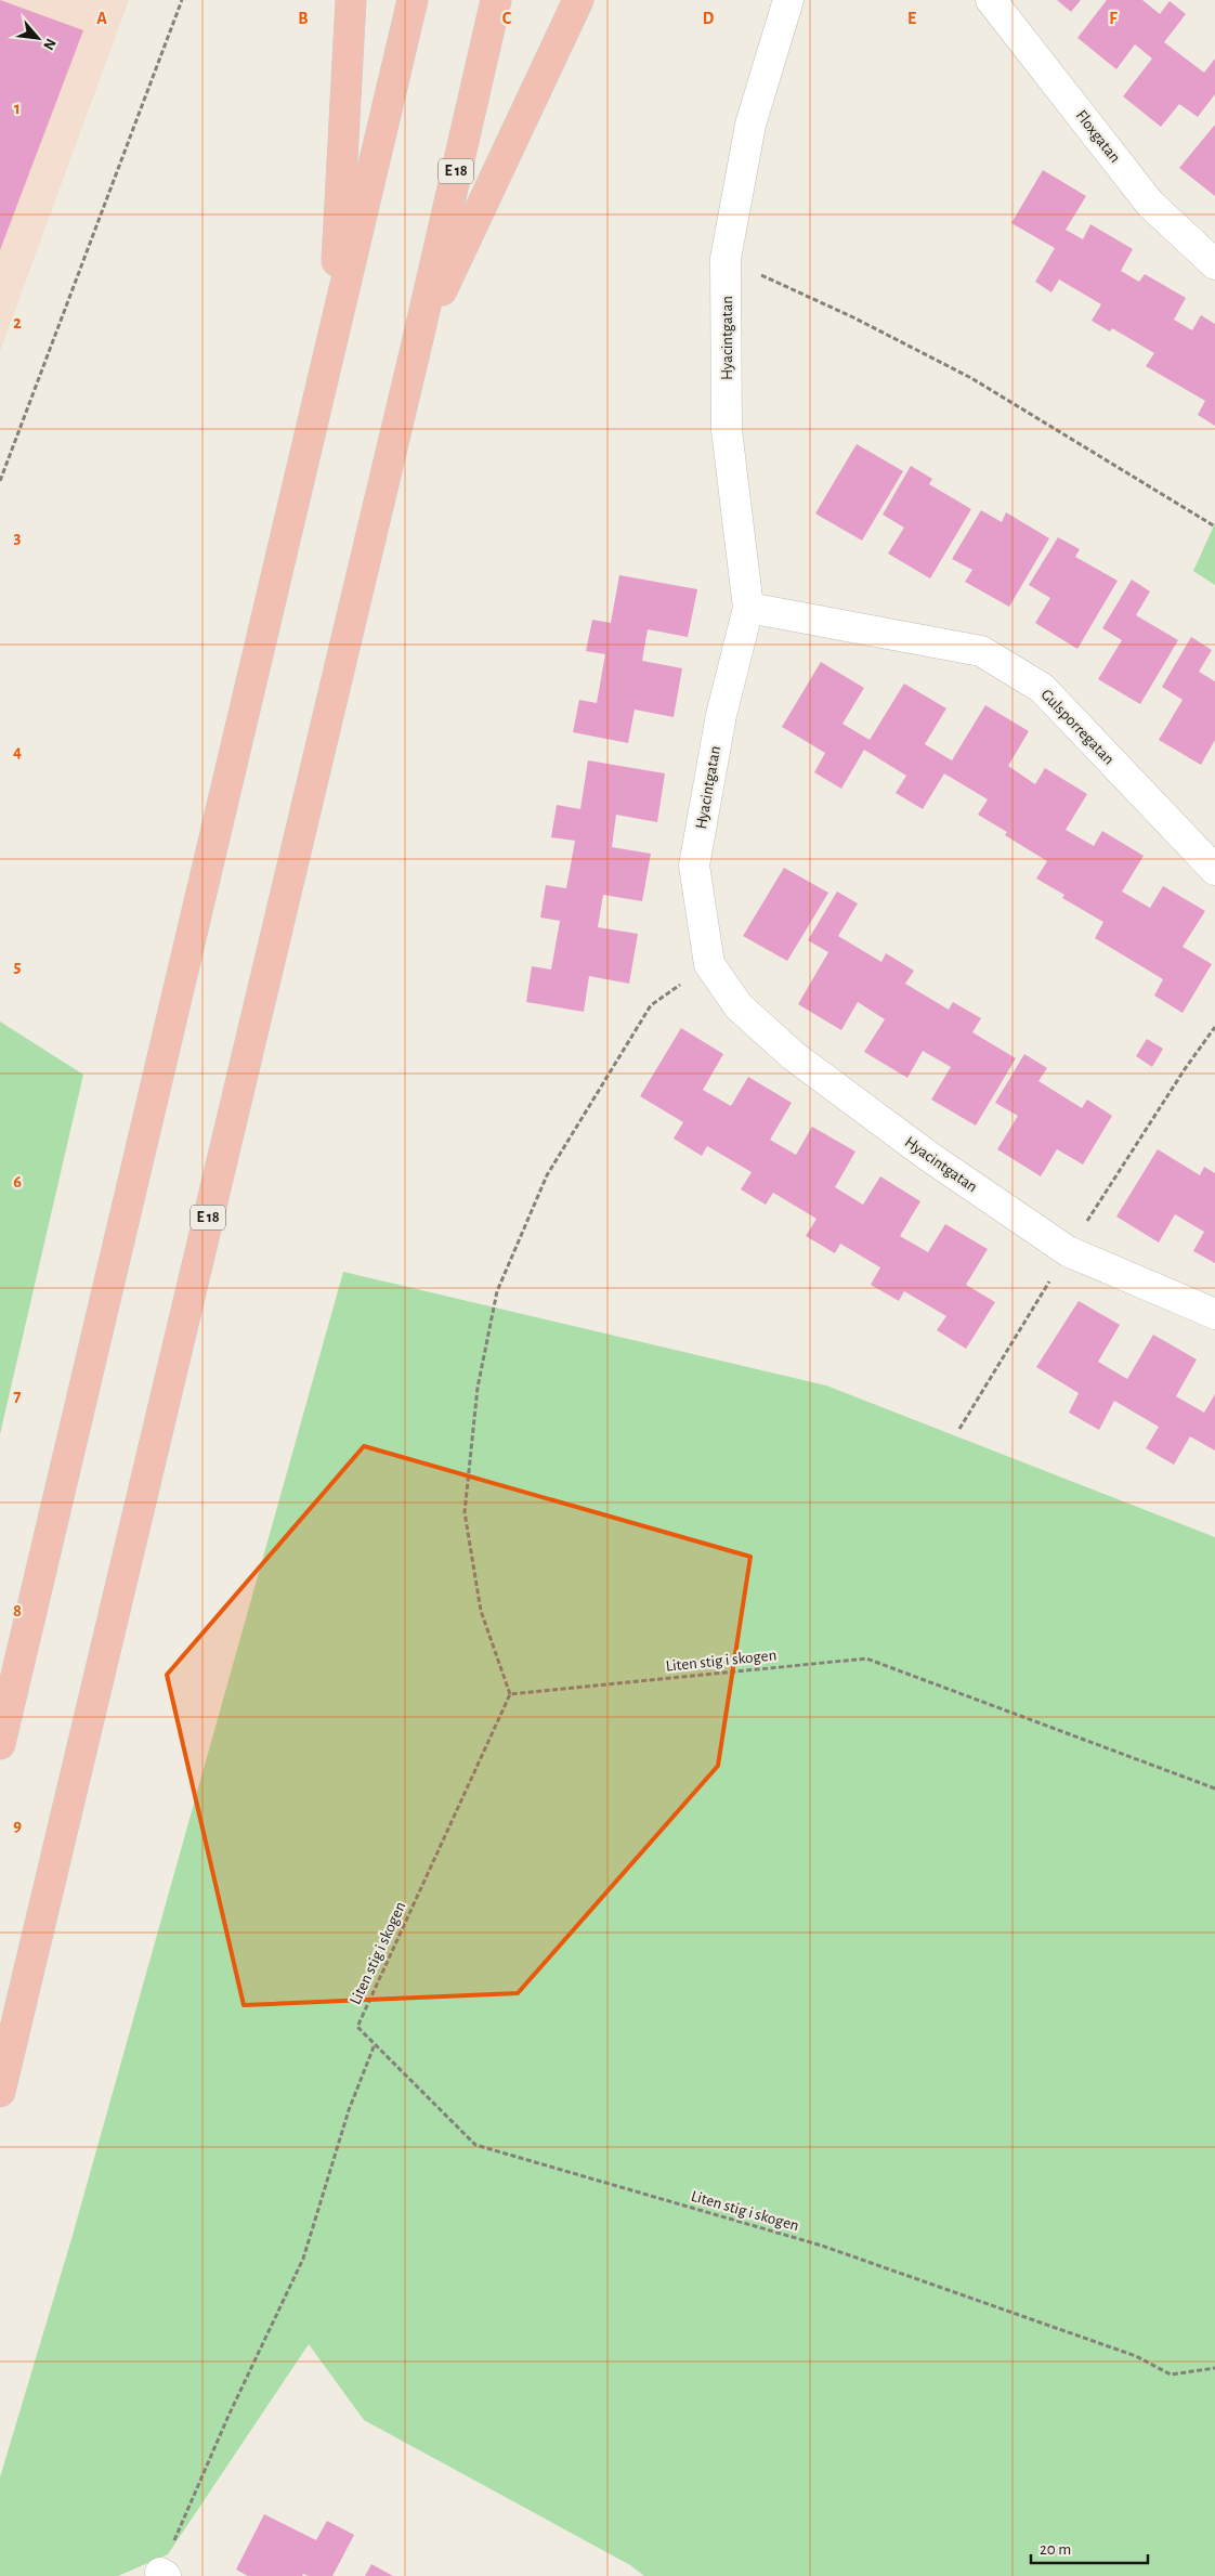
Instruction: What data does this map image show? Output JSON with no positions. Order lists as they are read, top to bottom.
{
  "streets": {
    "highway": ["E 18"],
    "street": ["Floxgatan", "Hyacintgatan", "Gulsporregatan"],
    "path": ["Liten stig i skogen"]
  },
  "crossings": [
    ["Hyacintgatan", "Gulsporregatan"]
  ],
  "scale_bar": "20 m",
  "north": "bottom right",
  "grid": {
    "columns": [
      "A",
      "B",
      "C",
      "D",
      "E",
      "F"
    ],
    "rows": [
      "1",
      "2",
      "3",
      "4",
      "5",
      "6",
      "7",
      "8",
      "9"
    ]
  }
}
